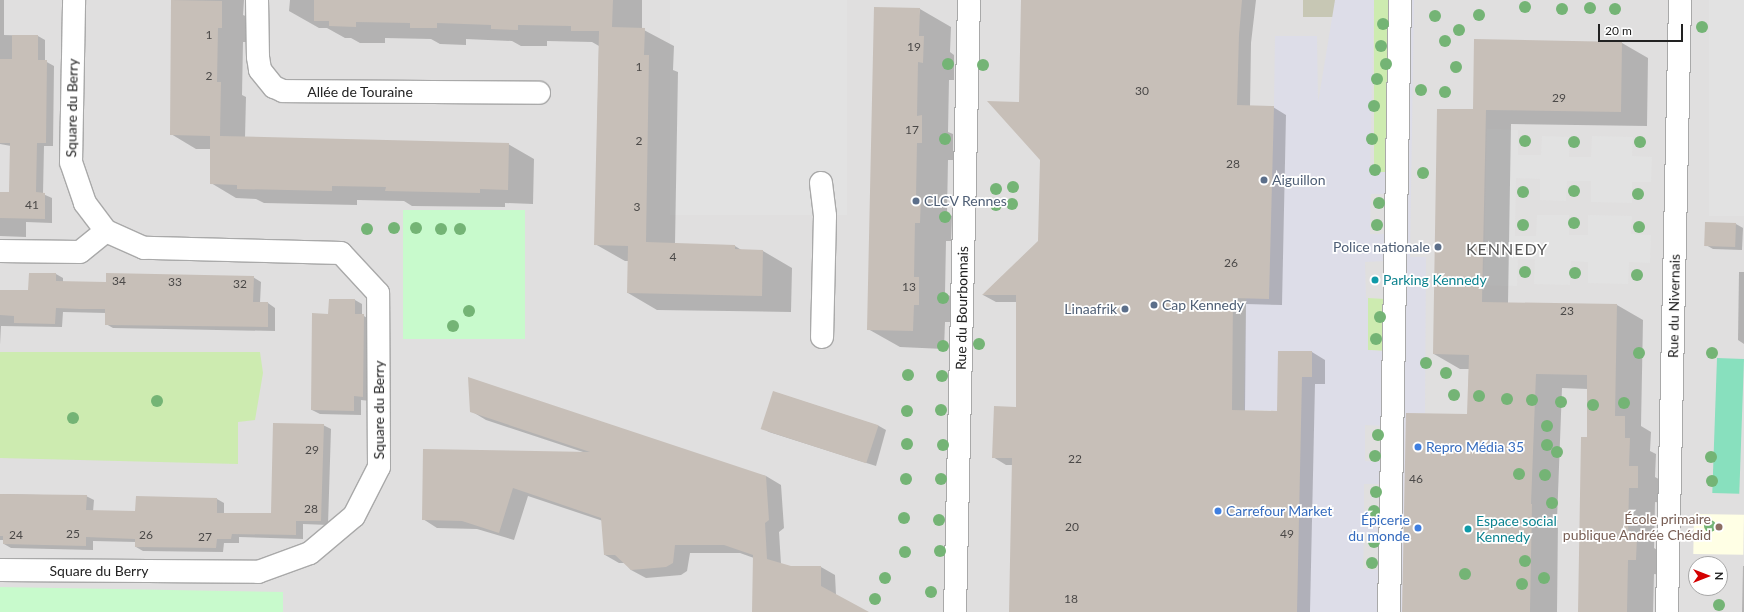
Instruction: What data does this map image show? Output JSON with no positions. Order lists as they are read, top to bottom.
{
  "streets": {
    "street": [
      "Allée de Touraine",
      "Square du Berry",
      "Rue du Nivernais",
      "Rue du Bourbonnais"
    ]
  },
  "districts": ["KENNEDY"],
  "places": [
    "Aiguillon",
    "CLCV Rennes",
    "Police nationale",
    "Parking Kennedy",
    "Cap Kennedy",
    "Linaafrik",
    "Repro Média 35",
    "Carrefour Market",
    "École primaire publique Andrée Chédid",
    "Épicerie du monde",
    "Espace social Kennedy"
  ],
  "house_numbers": [
    "1",
    "19",
    "1",
    "2",
    "30",
    "29",
    "17",
    "2",
    "28",
    "41",
    "3",
    "4",
    "26",
    "34",
    "33",
    "32",
    "13",
    "23",
    "29",
    "22",
    "46",
    "28",
    "20",
    "25",
    "49",
    "24",
    "26",
    "27",
    "18"
  ],
  "scale_bar": "20 m",
  "north": "right"
}
